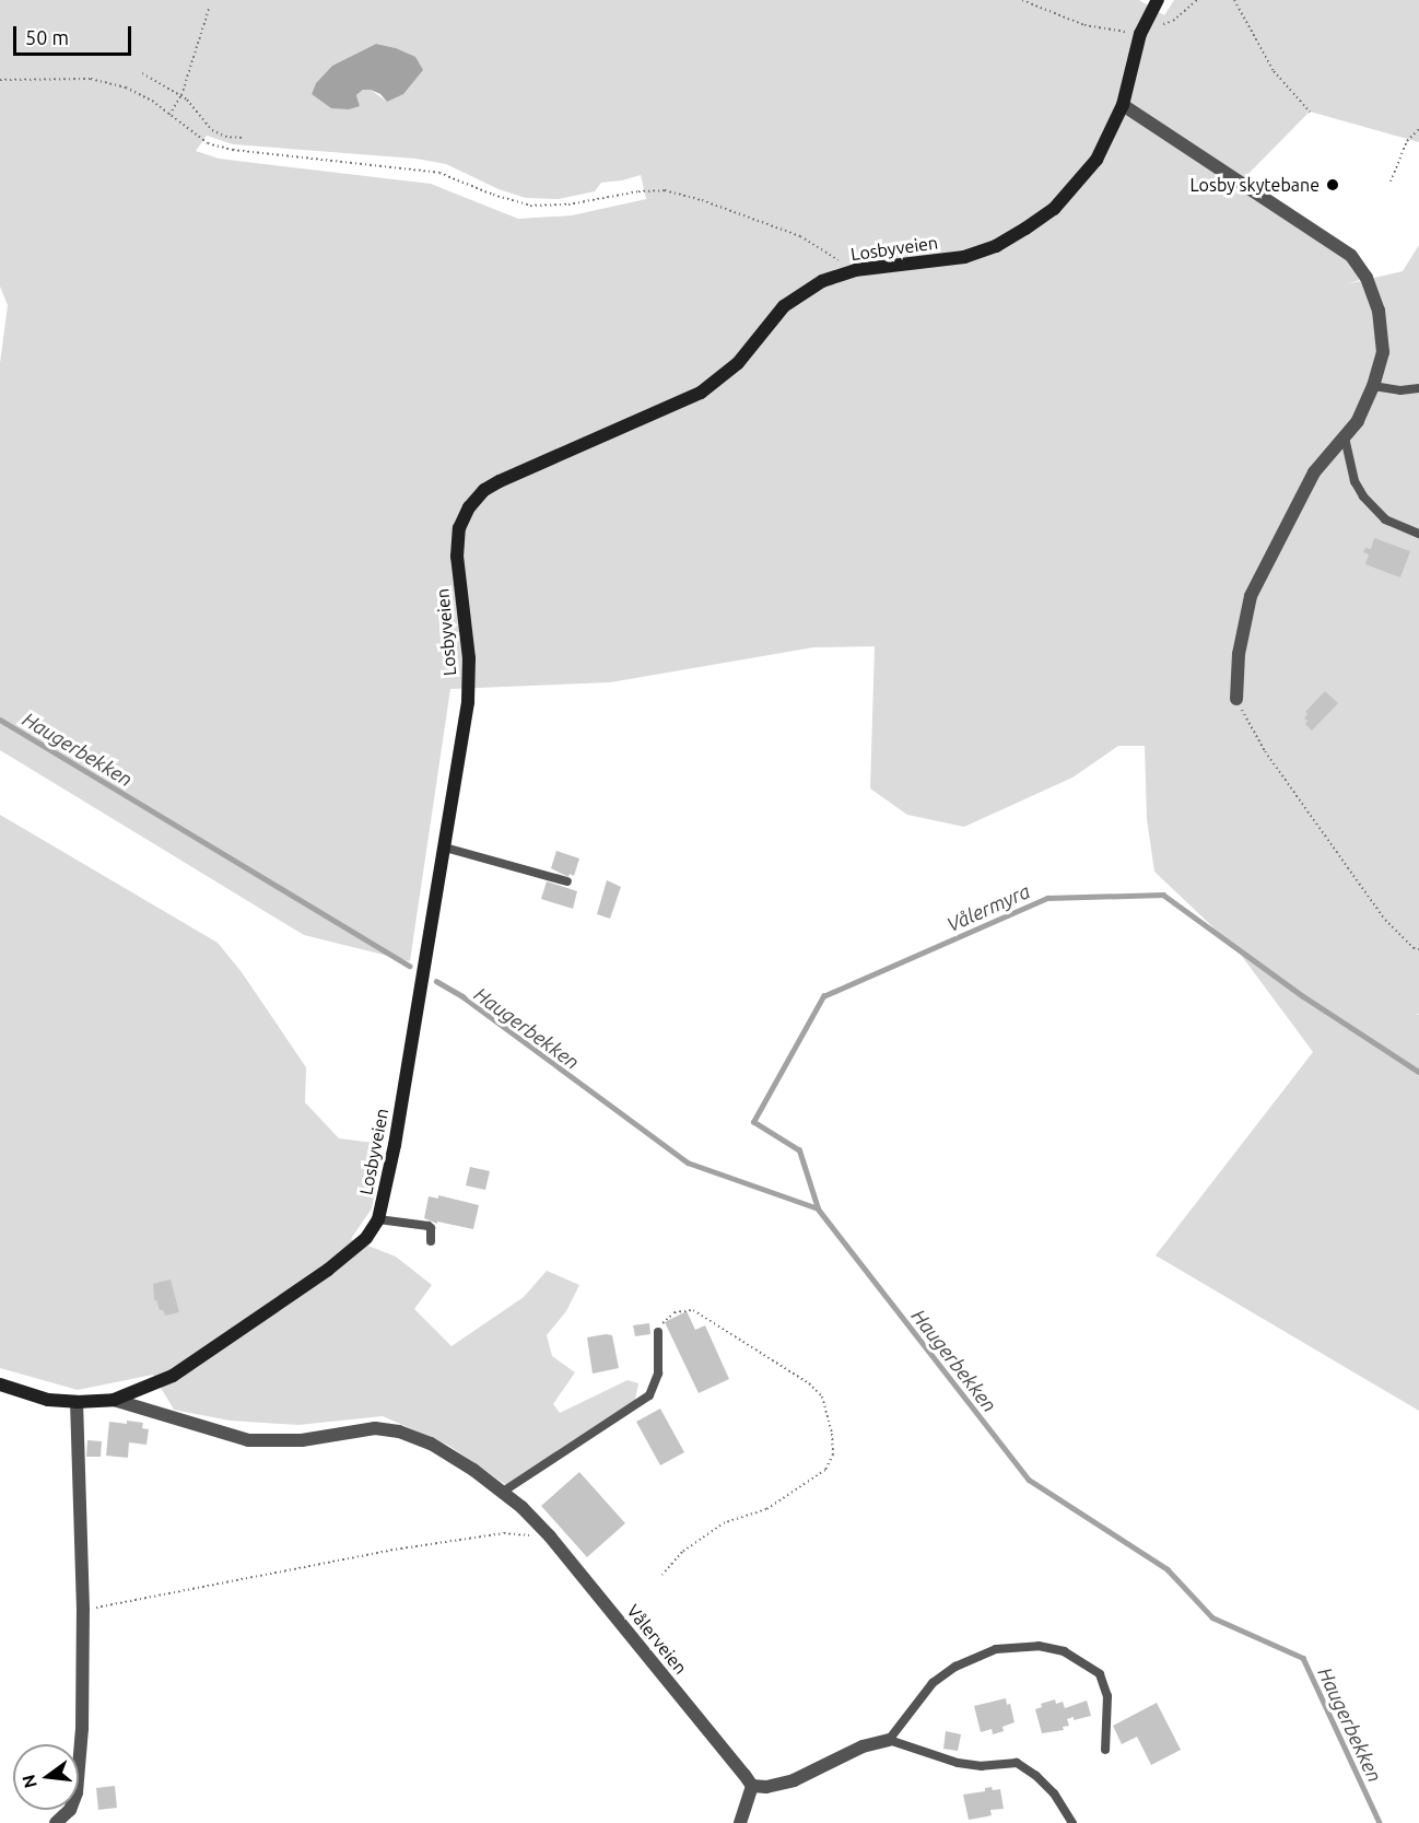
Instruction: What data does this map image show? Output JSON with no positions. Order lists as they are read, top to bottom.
{
  "streets": {
    "main road": ["Losbyveien"],
    "street": ["Vålerveien"]
  },
  "crossings": [
    ["Losbyveien", "Vålerveien"]
  ],
  "water": ["Haugerbekken", "Vålermyra"],
  "places": ["Losby skytebane"],
  "scale_bar": "50 m",
  "north": "left"
}
